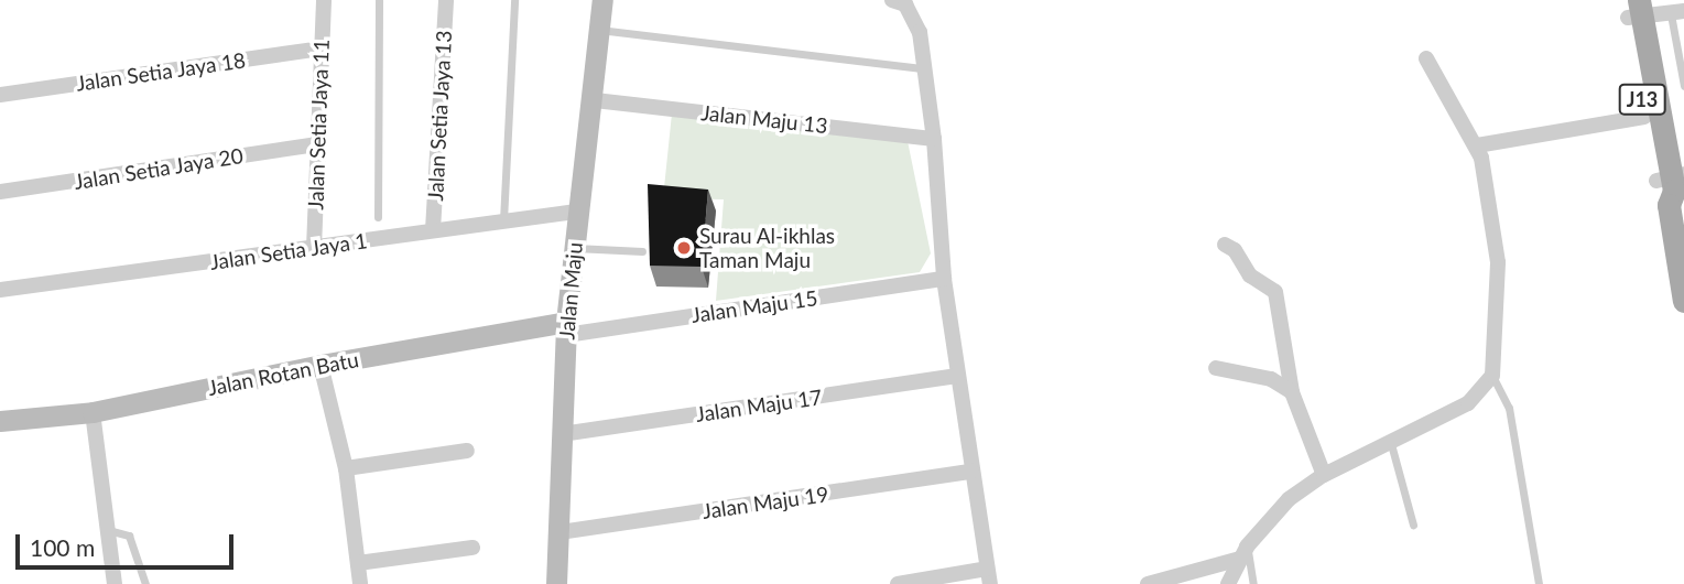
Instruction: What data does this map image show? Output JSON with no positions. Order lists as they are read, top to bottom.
{
  "streets": {
    "main road": ["J13"],
    "street": [
      "Jalan Setia Jaya 18",
      "Jalan Setia Jaya 13",
      "Jalan Maju 13",
      "Jalan Setia Jaya 11",
      "Jalan Setia Jaya 20",
      "Jalan Setia Jaya 1",
      "Jalan Maju",
      "Jalan Maju 15",
      "Jalan Rotan Batu",
      "Jalan Maju 17",
      "Jalan Maju 19"
    ]
  },
  "crossings": [
    ["Jalan Setia Jaya 18", "Jalan Setia Jaya 11"],
    ["Jalan Setia Jaya 13", "Jalan Setia Jaya 1"],
    ["Jalan Maju 13", "Jalan Maju"],
    ["Jalan Setia Jaya 11", "Jalan Setia Jaya 20"],
    ["Jalan Setia Jaya 11", "Jalan Setia Jaya 1"],
    ["Jalan Setia Jaya 1", "Jalan Maju"],
    ["Jalan Maju", "Jalan Maju 15"],
    ["Jalan Maju", "Jalan Rotan Batu"],
    ["Jalan Maju", "Jalan Maju 17"],
    ["Jalan Maju", "Jalan Maju 19"],
    ["Jalan Maju 15", "Jalan Rotan Batu"]
  ],
  "places": ["Surau Al-ikhlas Taman Maju"],
  "scale_bar": "100 m"
}
